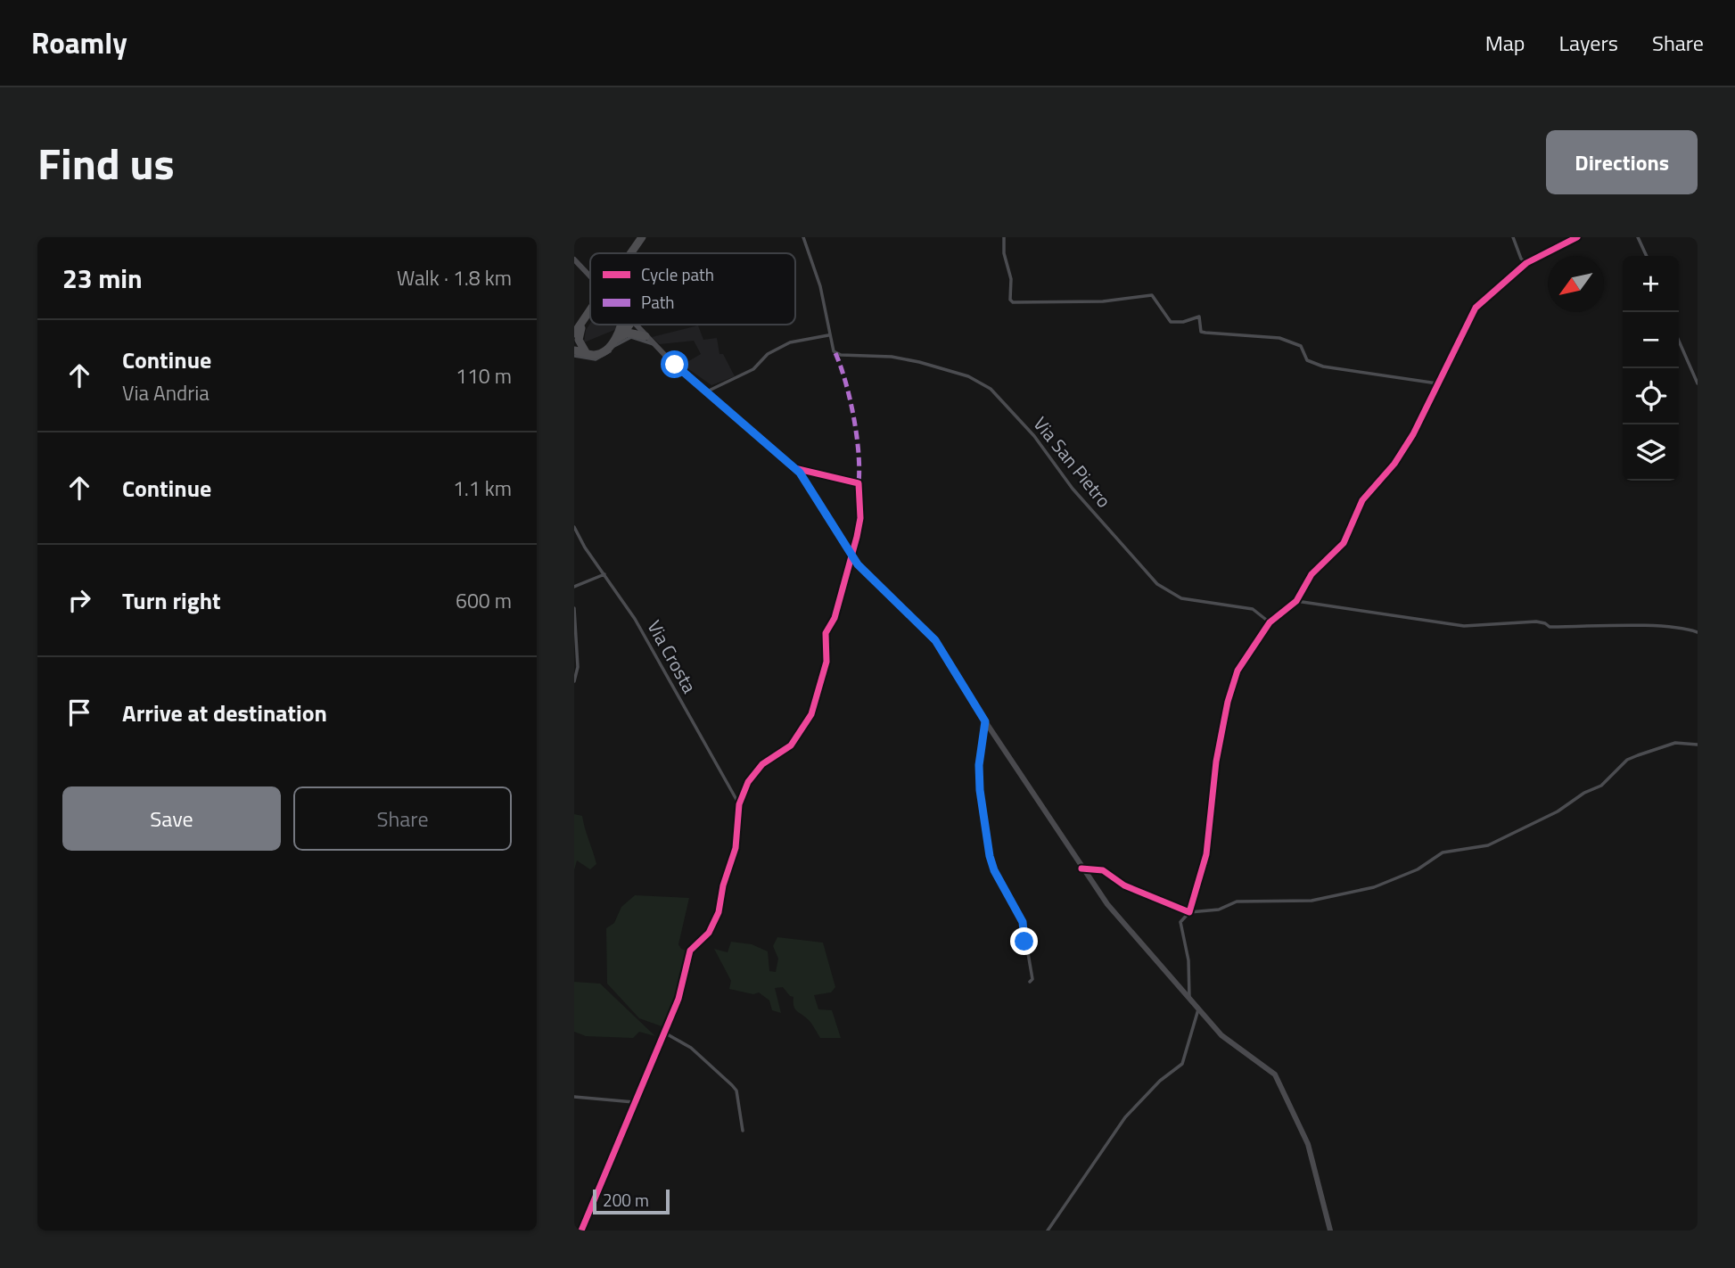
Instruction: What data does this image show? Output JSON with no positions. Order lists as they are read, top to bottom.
{
  "streets": {
    "street": ["Via San Pietro", "Via Crosta"]
  },
  "legend": ["Cycle path", "Path"],
  "scale_bar": "200 m",
  "north": "bottom left",
  "page": {
    "header": "Roamly",
    "nav": ["Map", "Layers", "Share"],
    "title": "Find us",
    "buttons": [
      "Directions",
      ["Save", "Share"]
    ],
    "heading": ["23 min", "Walk · 1.8 km"],
    "map_buttons": ["+", "−"],
    "list": [
      ["Continue", "Via Andria", "110 m"],
      ["Continue", "1.1 km"],
      ["Turn right", "600 m"],
      "Arrive at destination"
    ],
    "scale": "200 m"
  }
}
